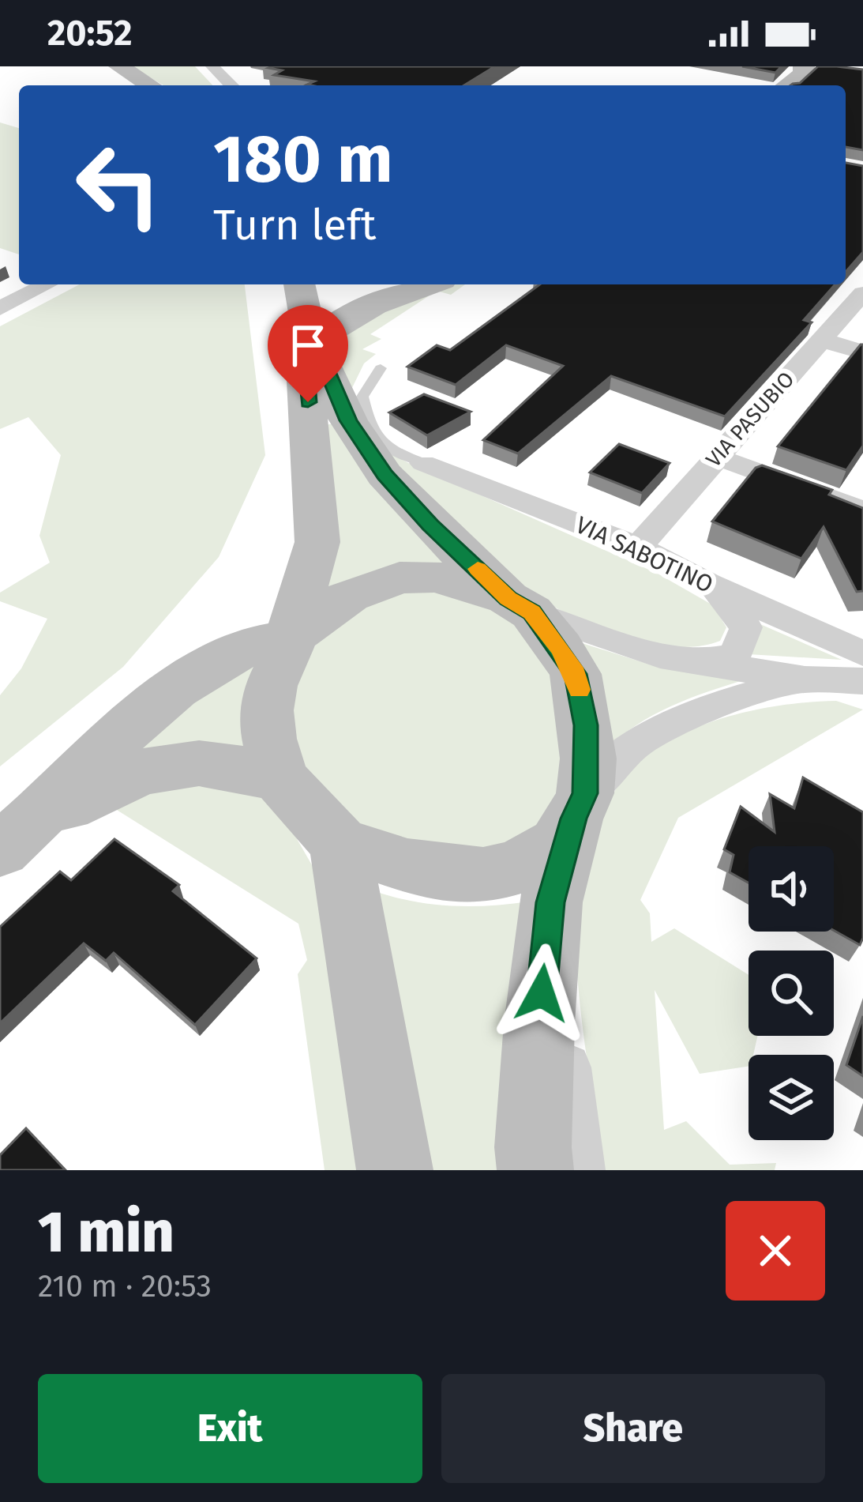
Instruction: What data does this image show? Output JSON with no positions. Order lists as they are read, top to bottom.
{
  "streets": {
    "street": ["VIA PASUBIO", "VIA SABOTINO"]
  },
  "crossings": [
    ["VIA PASUBIO", "VIA SABOTINO"]
  ],
  "page": {
    "status": "20:52",
    "turn": ["180 m", "Turn left"],
    "heading": ["1 min", "210 m · 20:53"],
    "buttons": ["Exit", "Share"]
  }
}
